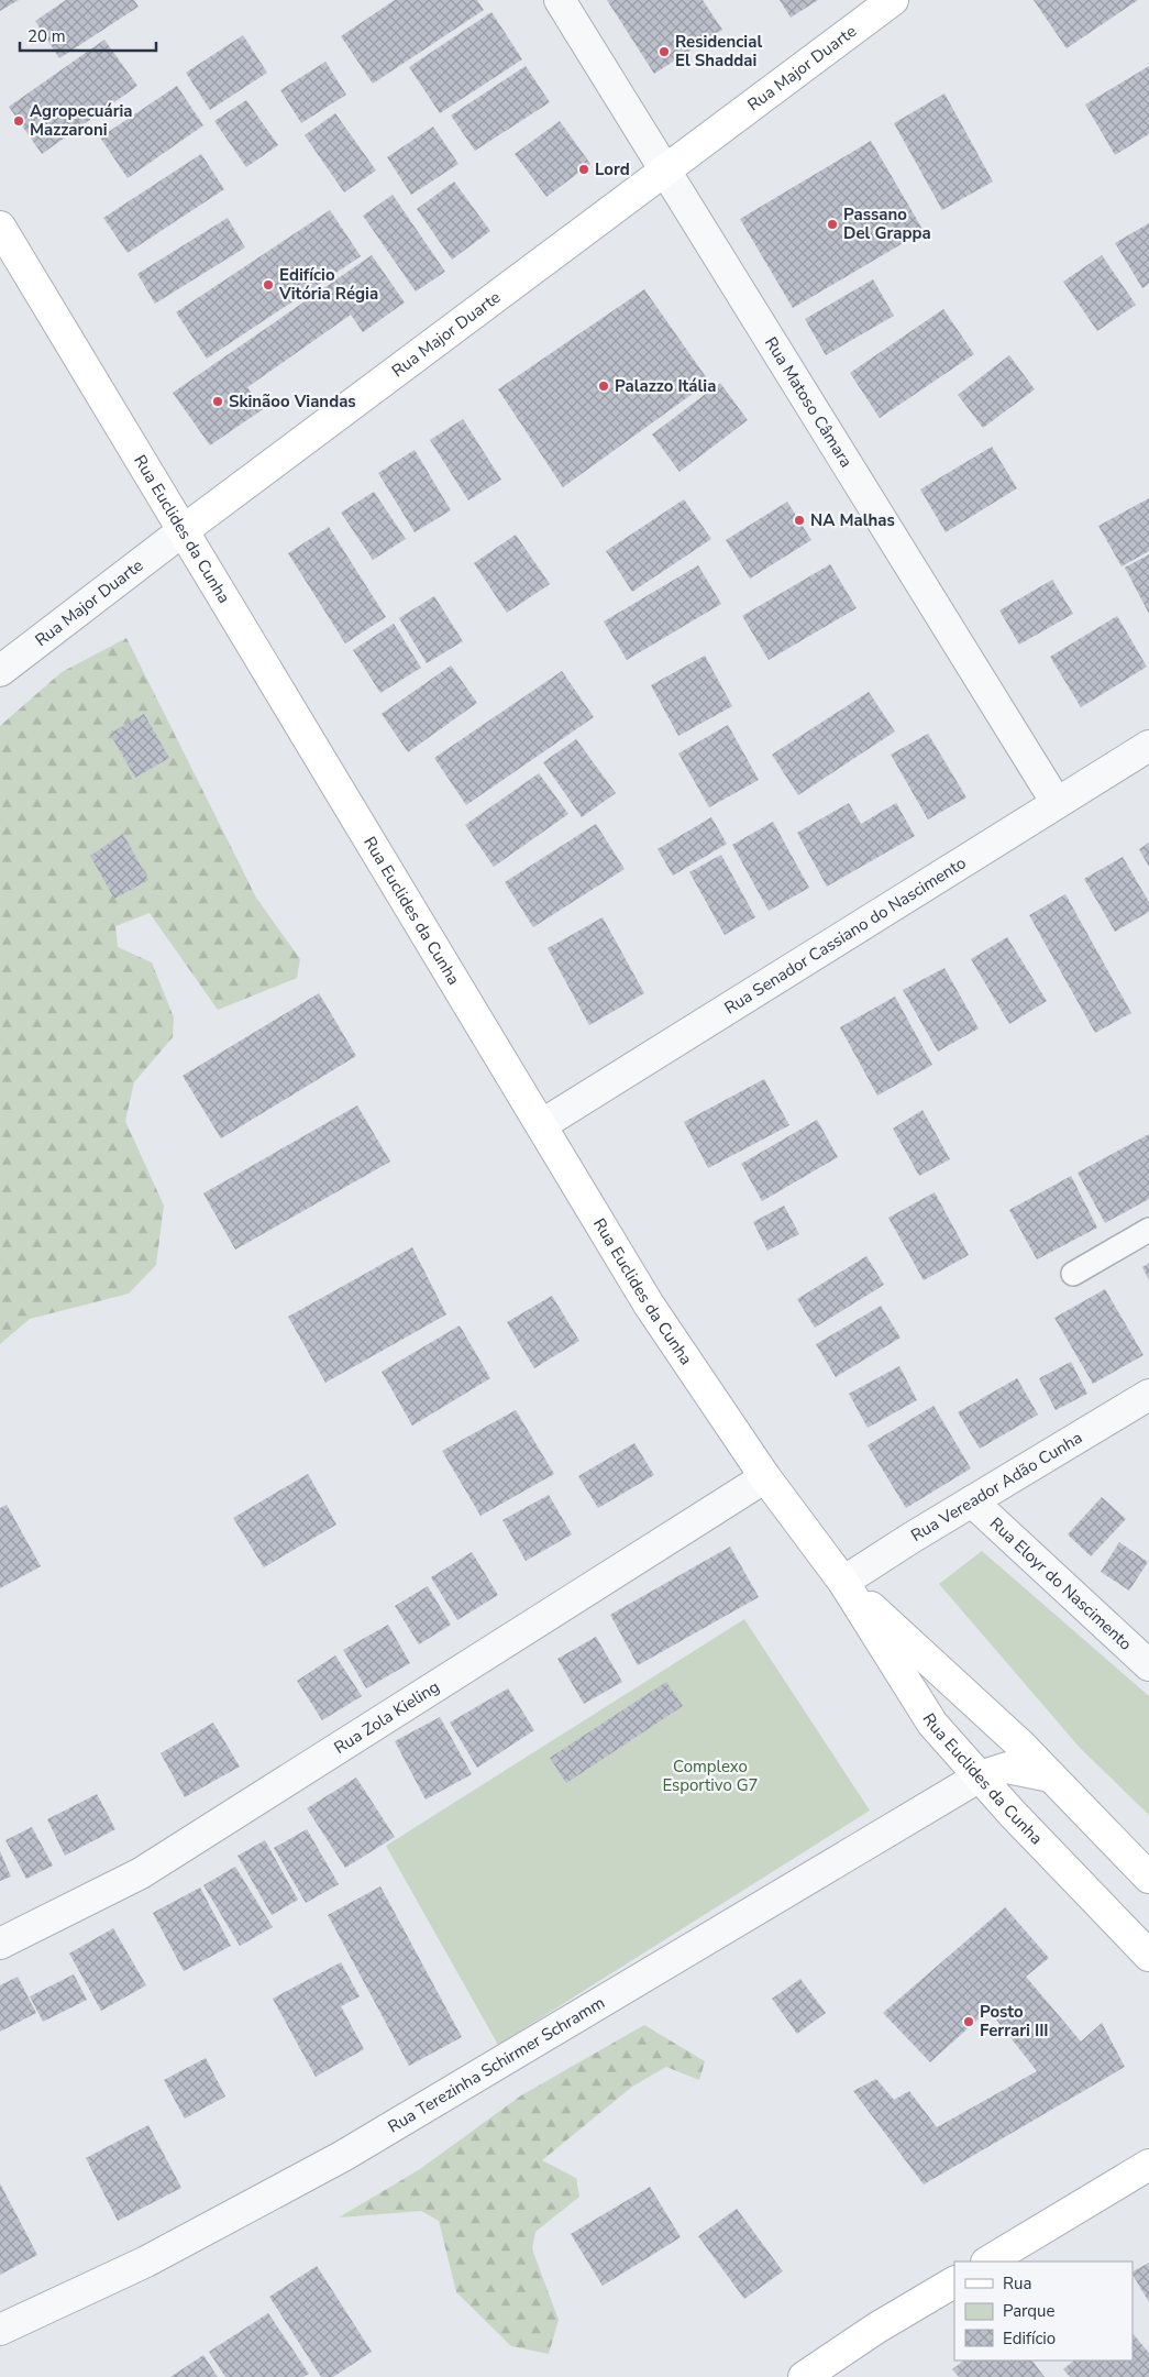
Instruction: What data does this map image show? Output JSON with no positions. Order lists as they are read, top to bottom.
{
  "streets": {
    "main road": ["Rua Major Duarte", "Rua Euclides da Cunha"],
    "street": [
      "Rua Matoso Câmara",
      "Rua Senador Cassiano do Nascimento",
      "Rua Vereador Adão Cunha",
      "Rua Eloyr do Nascimento",
      "Rua Zola Kieling",
      "Rua Terezinha Schirmer Schramm"
    ]
  },
  "crossings": [
    ["Rua Major Duarte", "Rua Matoso Câmara"],
    ["Rua Major Duarte", "Rua Euclides da Cunha"],
    ["Rua Matoso Câmara", "Rua Senador Cassiano do Nascimento"],
    ["Rua Euclides da Cunha", "Rua Senador Cassiano do Nascimento"],
    ["Rua Euclides da Cunha", "Rua Vereador Adão Cunha"],
    ["Rua Euclides da Cunha", "Rua Zola Kieling"],
    ["Rua Euclides da Cunha", "Rua Terezinha Schirmer Schramm"],
    ["Rua Vereador Adão Cunha", "Rua Eloyr do Nascimento"]
  ],
  "parks": ["Complexo Esportivo G7"],
  "places": [
    "Residencial El Shaddai",
    "Agropecuária Mazzaroni",
    "Lord",
    "Passano Del Grappa",
    "Edifício Vitória Régia",
    "Palazzo Itália",
    "Skinãoo Viandas",
    "NA Malhas",
    "Posto Ferrari III"
  ],
  "legend": ["Rua", "Parque", "Edifício"],
  "scale_bar": "20 m"
}
